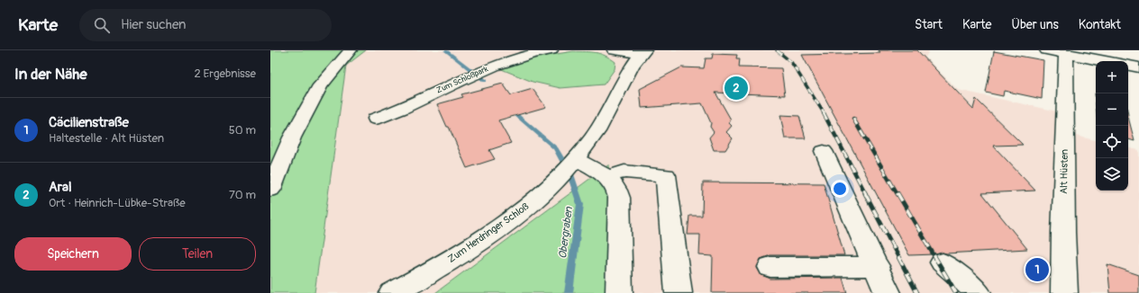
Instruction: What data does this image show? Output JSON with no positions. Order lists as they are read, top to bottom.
{
  "streets": {
    "street": ["Zum Schloßpark", "Alt Hüsten", "Zum Herdringer Schloß"]
  },
  "water": ["Obergraben"],
  "page": {
    "header": "Karte",
    "search": "Hier suchen",
    "nav": [
      "Start",
      "Karte",
      "Über uns",
      "Kontakt"
    ],
    "heading": ["In der Nähe", "2 Ergebnisse"],
    "map_buttons": ["+", "−"],
    "pins": ["2", "1"],
    "list": [
      {
        "mark": "1",
        "name": "Cäcilienstraße",
        "note": "Haltestelle · Alt Hüsten",
        "value": "50 m"
      },
      {
        "mark": "2",
        "name": "Aral",
        "note": "Ort · Heinrich-Lübke-Straße",
        "value": "70 m"
      }
    ],
    "buttons": ["Speichern", "Teilen"]
  }
}
